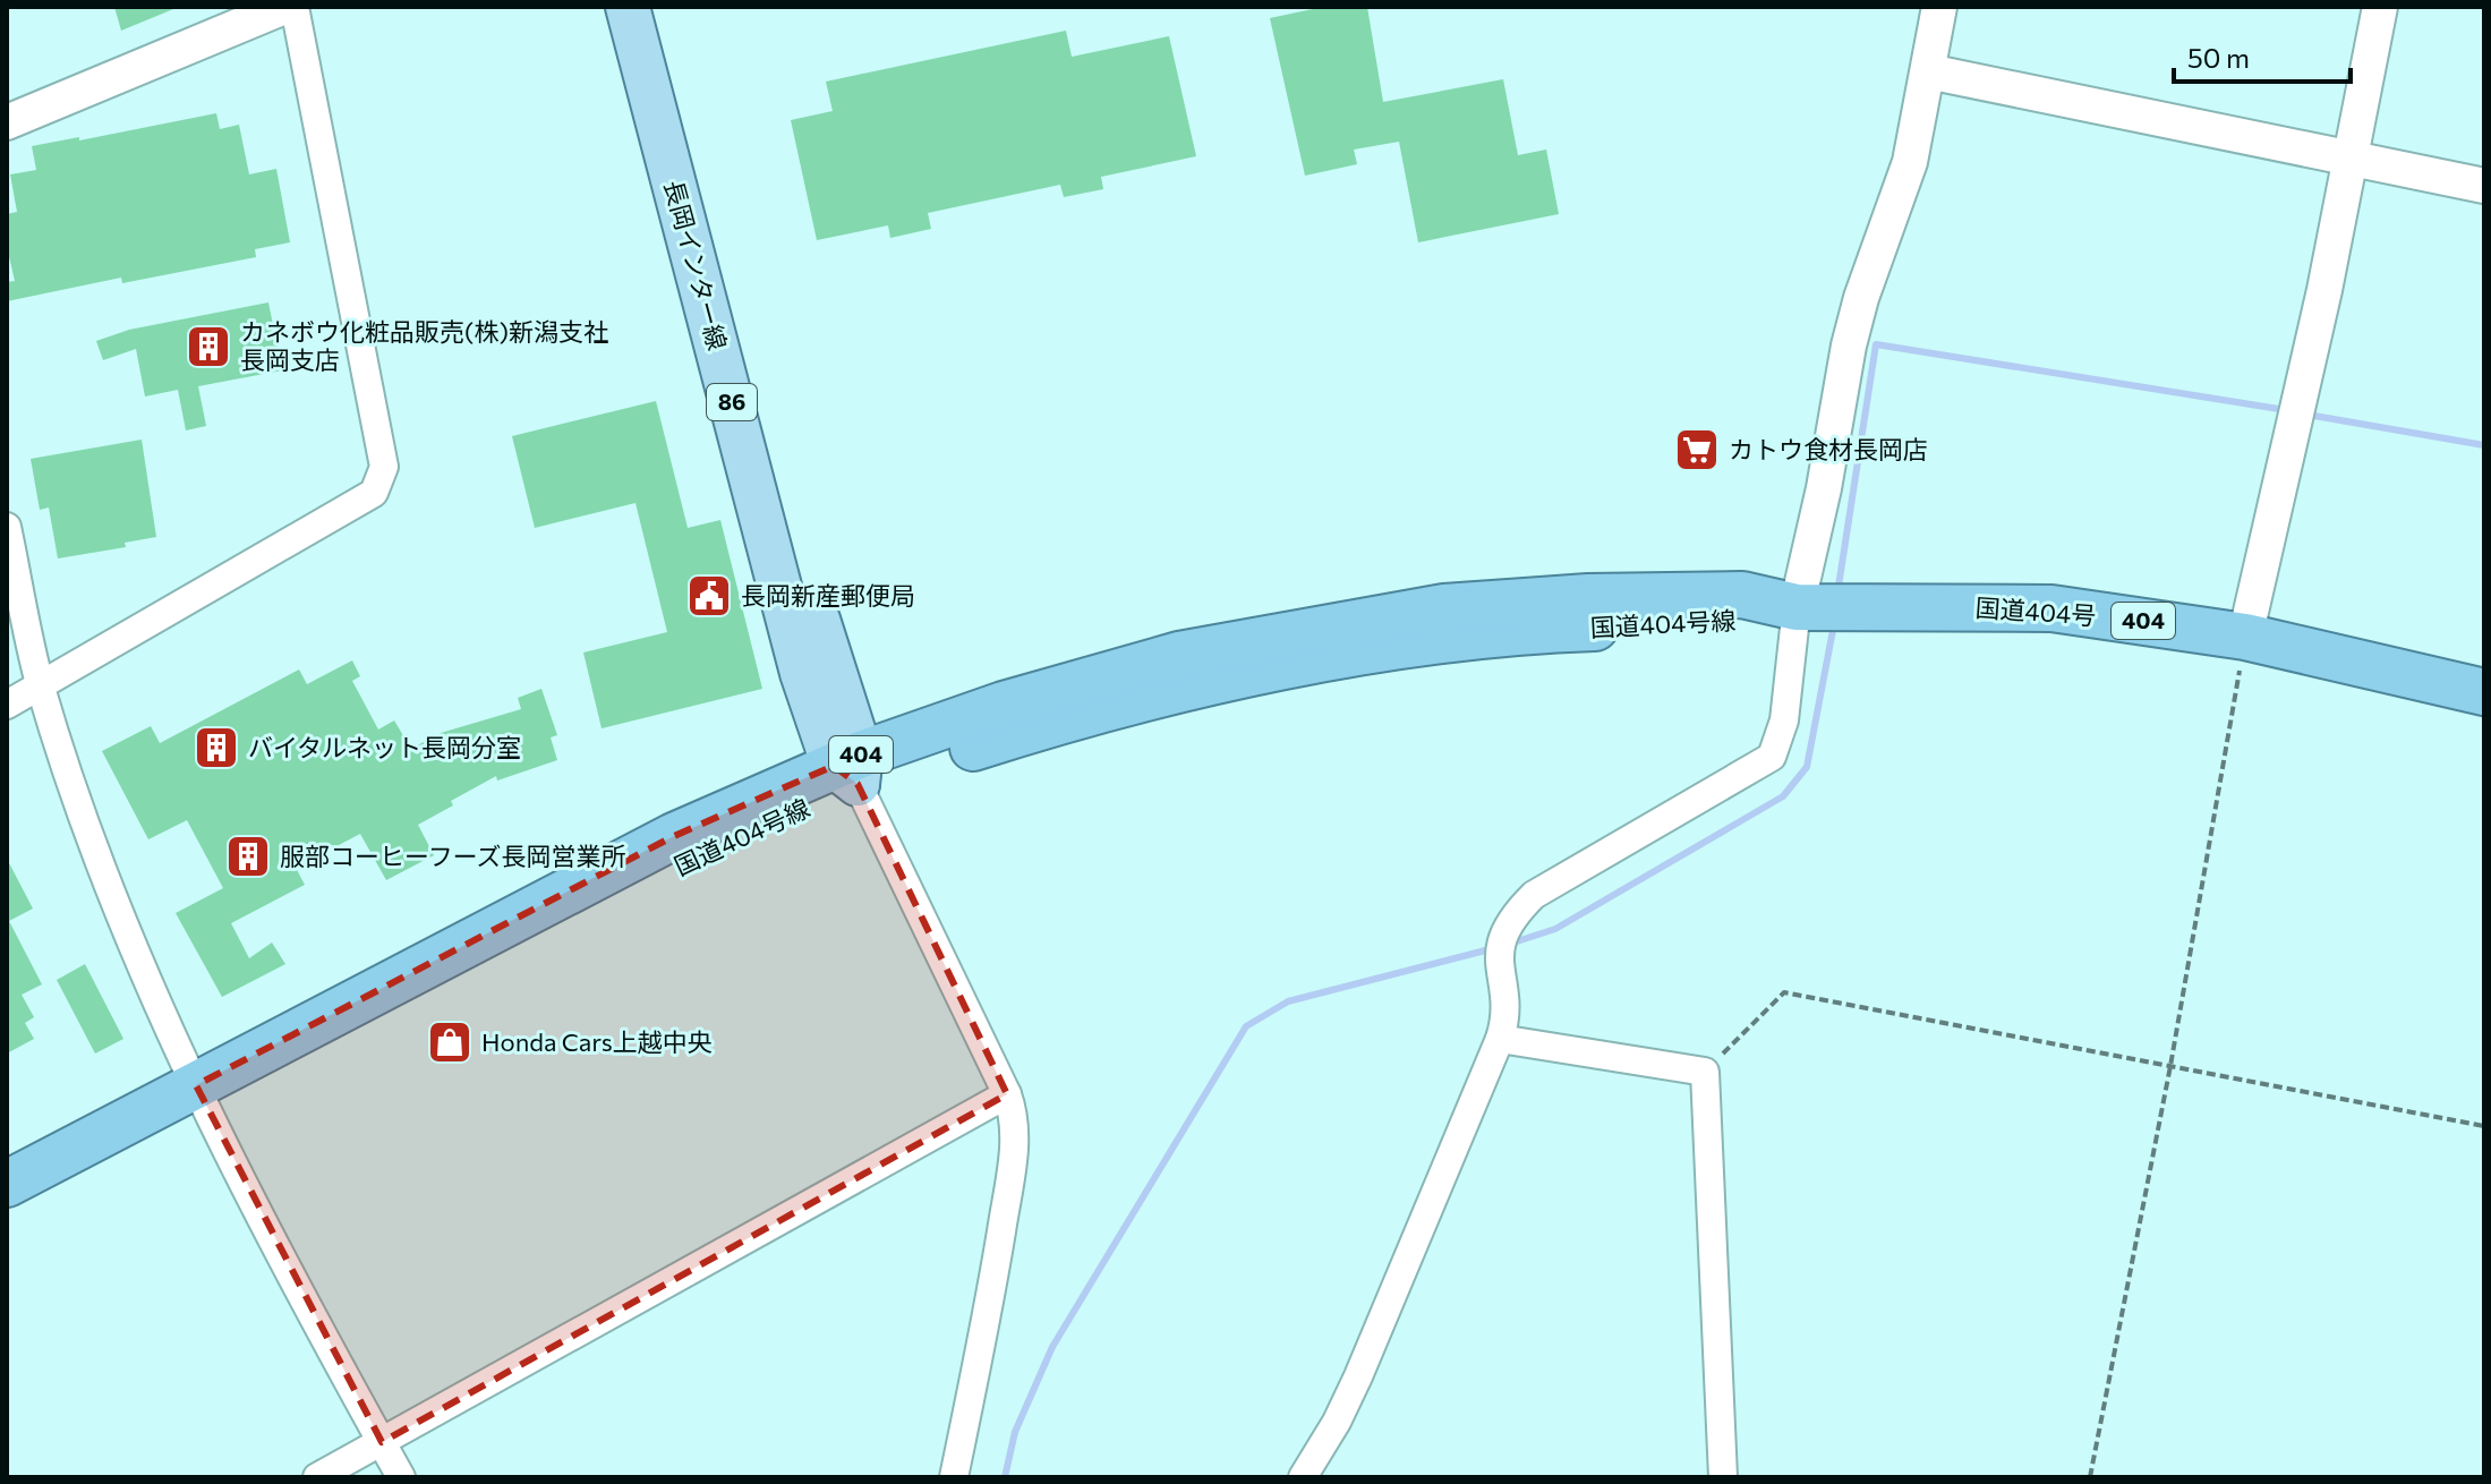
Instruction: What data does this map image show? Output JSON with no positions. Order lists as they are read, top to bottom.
{
  "streets": {
    "highway": ["国道404号", "404", "国道404号線"],
    "main road": ["長岡インター線", "86"]
  },
  "crossings": [
    ["長岡インター線", "国道404号線"],
    ["国道404号", "国道404号線"]
  ],
  "places": {
    "building": ["カネボウ化粧品販売(株)新潟支社 長岡支店", "バイタルネット長岡分室", "服部コーヒーフーズ長岡営業所"],
    "supermarket": ["カトウ食材長岡店"],
    "public building": ["長岡新産郵便局"],
    "shop": ["Honda Cars上越中央"]
  },
  "scale_bar": "50 m"
}
